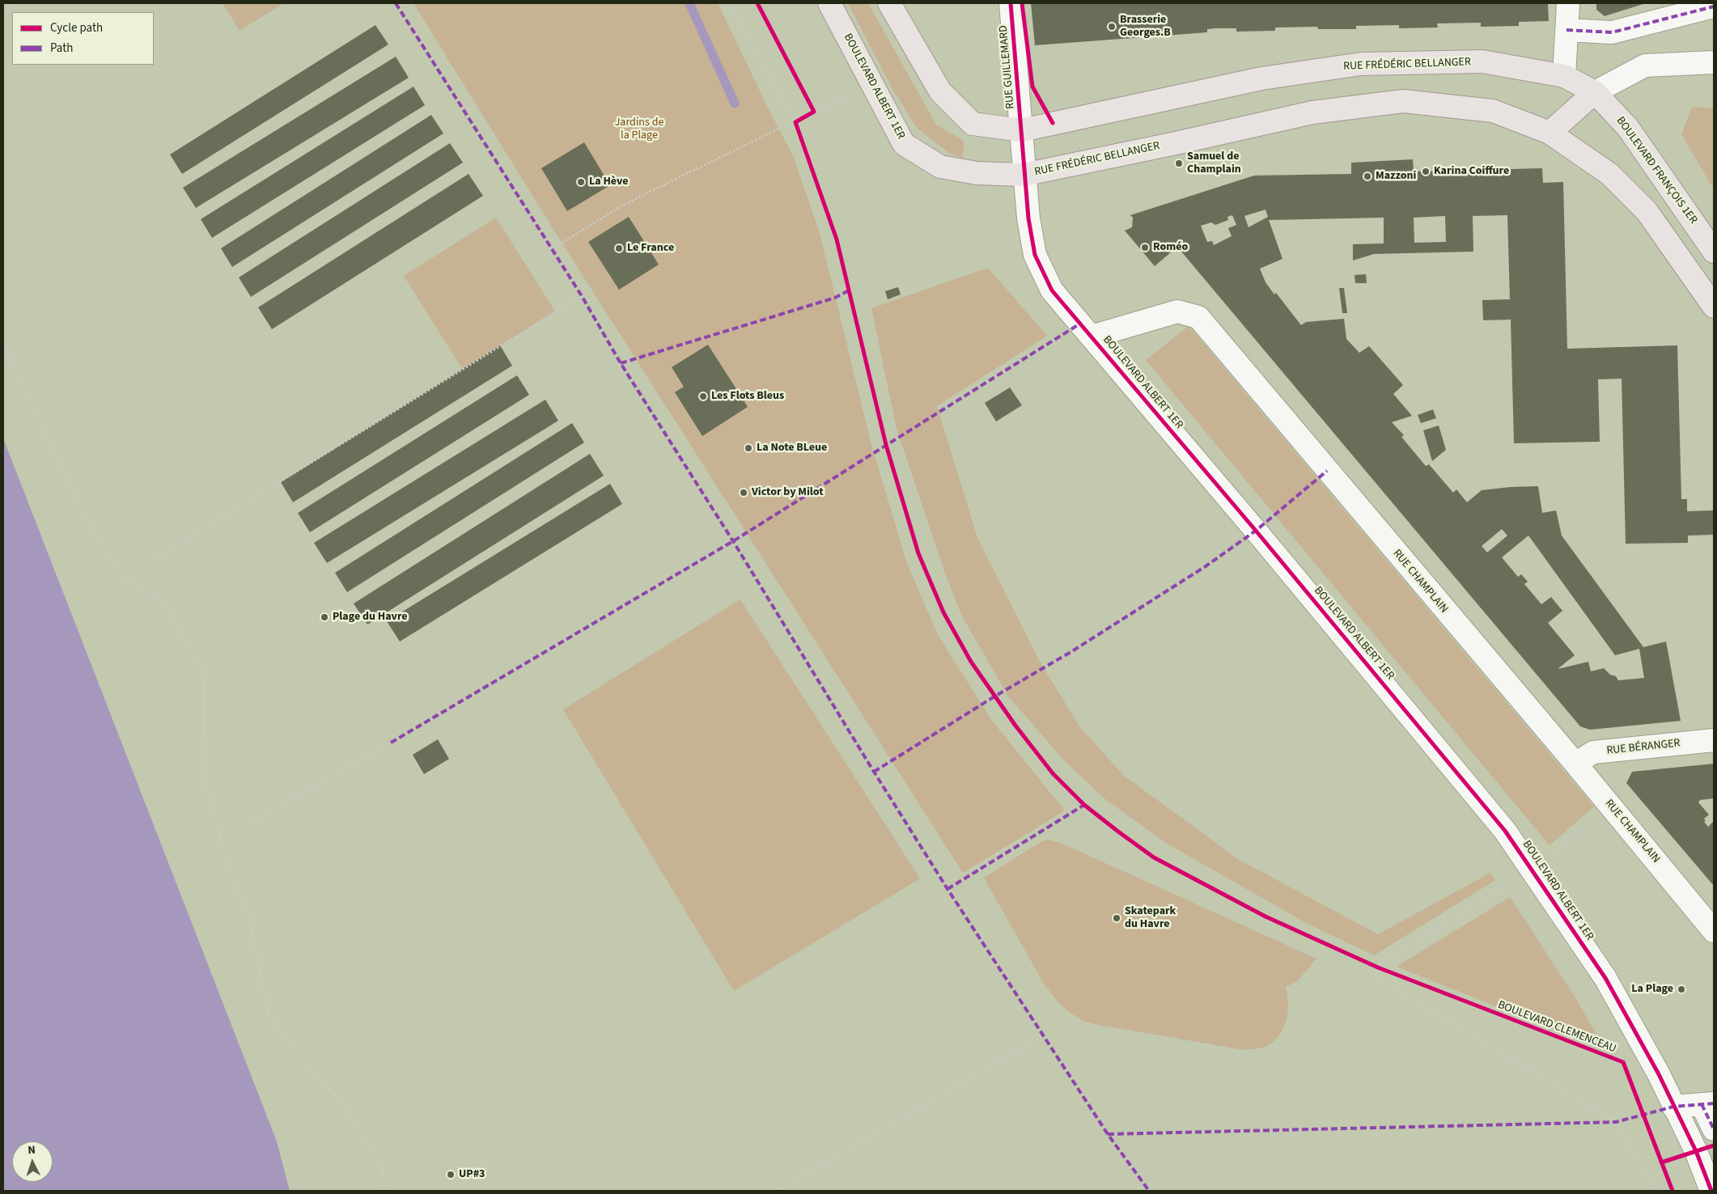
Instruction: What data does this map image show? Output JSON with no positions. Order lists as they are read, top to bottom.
{
  "streets": {
    "main road": ["RUE FRÉDÉRIC BELLANGER", "BOULEVARD ALBERT 1ER", "BOULEVARD FRANÇOIS 1ER"],
    "street": ["RUE GUILLEMARD", "RUE CHAMPLAIN", "RUE BÉRANGER"],
    "cycle path": ["BOULEVARD CLEMENCEAU"]
  },
  "crossings": [
    ["RUE FRÉDÉRIC BELLANGER", "RUE GUILLEMARD"],
    ["RUE FRÉDÉRIC BELLANGER", "BOULEVARD ALBERT 1ER"],
    ["RUE FRÉDÉRIC BELLANGER", "BOULEVARD FRANÇOIS 1ER"],
    ["RUE GUILLEMARD", "BOULEVARD ALBERT 1ER"],
    ["BOULEVARD ALBERT 1ER", "RUE CHAMPLAIN"],
    ["RUE CHAMPLAIN", "RUE BÉRANGER"]
  ],
  "parks": ["Jardins de la Plage"],
  "places": [
    "Brasserie Georges.B",
    "Samuel de Champlain",
    "Karina Coiffure",
    "Mazzoni",
    "La Hève",
    "Roméo",
    "Le France",
    "Les Flots Bleus",
    "La Note BLeue",
    "Victor by Milot",
    "Plage du Havre",
    "Skatepark du Havre",
    "La Plage",
    "UP#3"
  ],
  "legend": ["Cycle path", "Path"],
  "north": "top"
}
